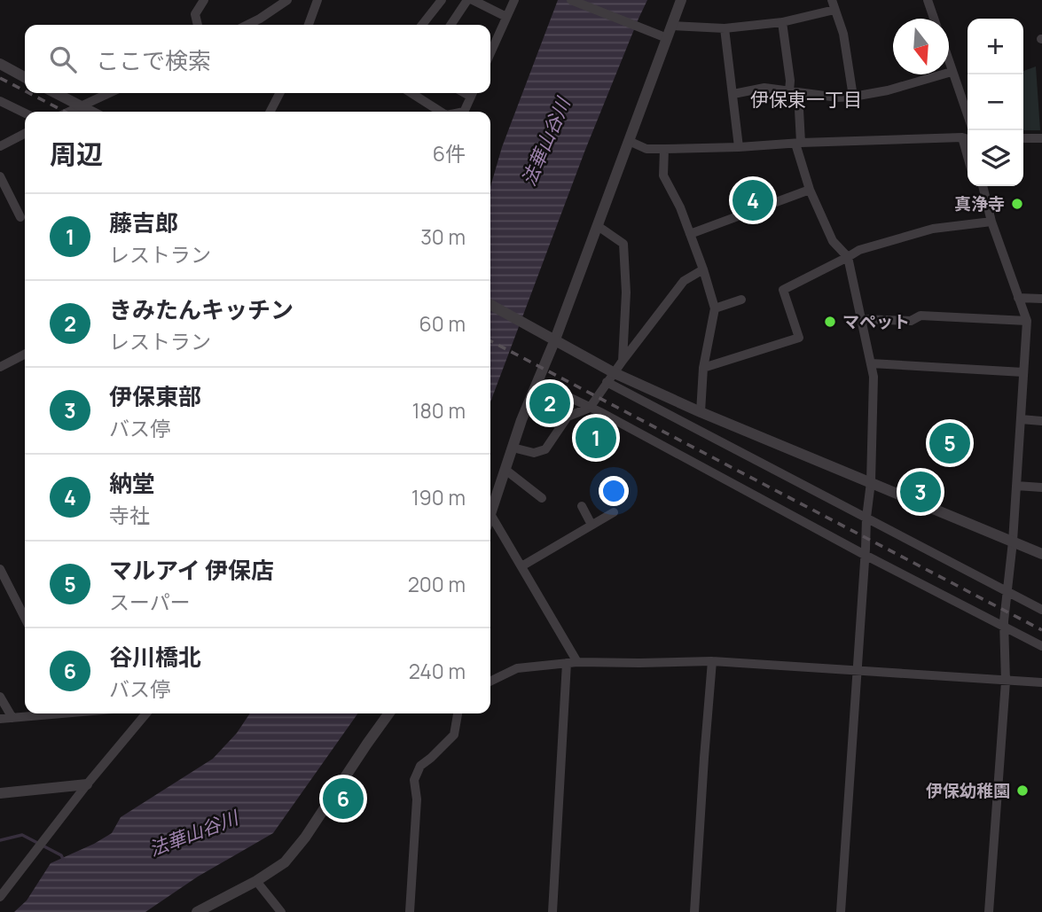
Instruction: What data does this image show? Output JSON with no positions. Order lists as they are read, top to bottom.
{
  "districts": ["伊保東一丁目"],
  "water": ["法華山谷川"],
  "places": ["真浄寺", "マペット", "伊保幼稚園"],
  "north": "bottom",
  "page": {
    "map_buttons": ["+", "−"],
    "search": "ここで検索",
    "heading": ["周辺", "6件"],
    "pins": [
      "4",
      "2",
      "1",
      "5",
      "3",
      "6"
    ],
    "list": [
      {
        "mark": "1",
        "name": "藤吉郎",
        "note": "レストラン",
        "value": "30 m"
      },
      {
        "mark": "2",
        "name": "きみたんキッチン",
        "note": "レストラン",
        "value": "60 m"
      },
      {
        "mark": "3",
        "name": "伊保東部",
        "note": "バス停",
        "value": "180 m"
      },
      {
        "mark": "4",
        "name": "納堂",
        "note": "寺社",
        "value": "190 m"
      },
      {
        "mark": "5",
        "name": "マルアイ 伊保店",
        "note": "スーパー",
        "value": "200 m"
      },
      {
        "mark": "6",
        "name": "谷川橋北",
        "note": "バス停",
        "value": "240 m"
      }
    ]
  }
}
